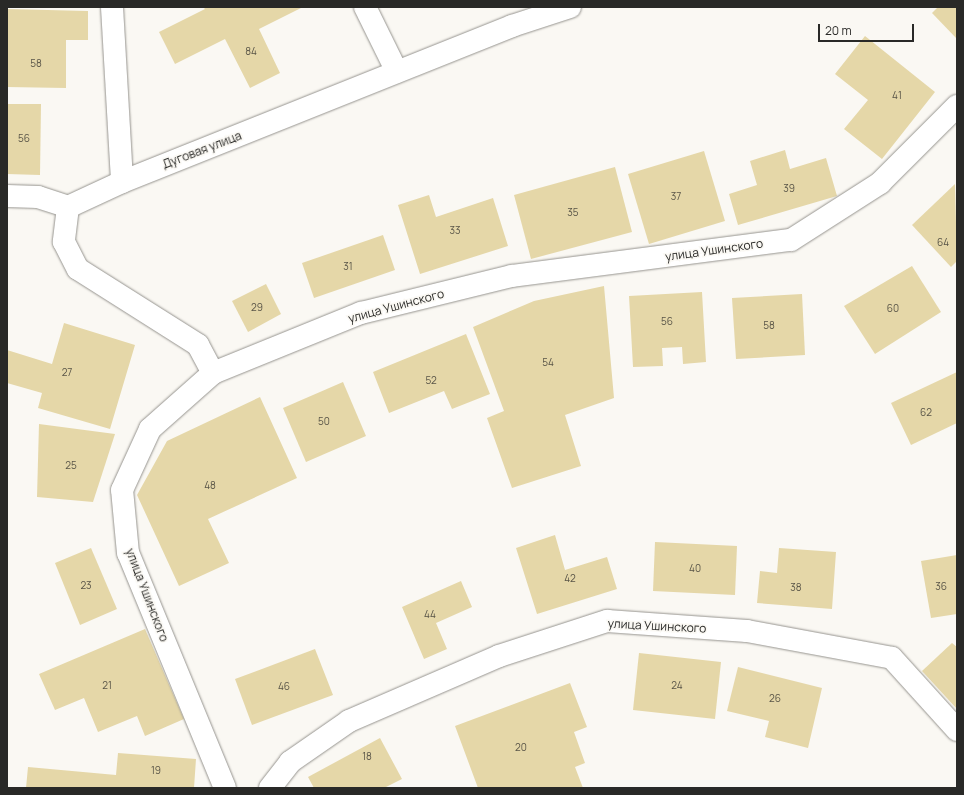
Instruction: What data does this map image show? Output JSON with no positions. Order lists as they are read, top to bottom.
{
  "streets": {
    "street": ["Дуговая улица", "улица Ушинского"]
  },
  "house_numbers": [
    "84",
    "58",
    "41",
    "56",
    "39",
    "37",
    "35",
    "33",
    "64",
    "31",
    "29",
    "60",
    "56",
    "58",
    "54",
    "27",
    "52",
    "62",
    "50",
    "25",
    "48",
    "40",
    "42",
    "23",
    "36",
    "38",
    "44",
    "21",
    "24",
    "46",
    "26",
    "20",
    "18",
    "19"
  ],
  "scale_bar": "20 m"
}
